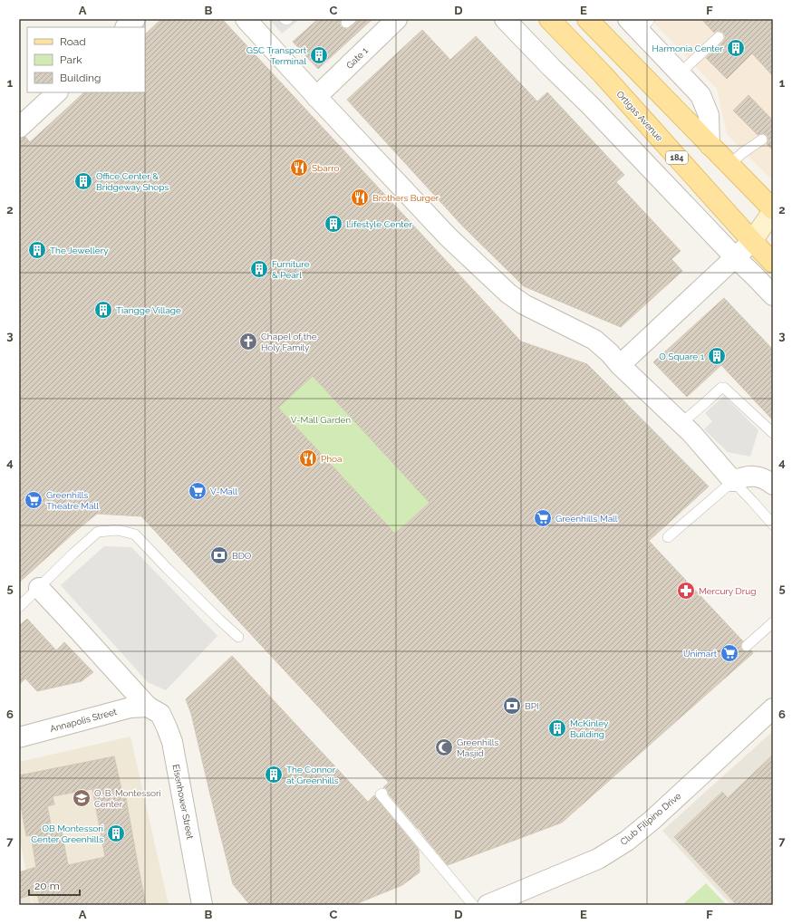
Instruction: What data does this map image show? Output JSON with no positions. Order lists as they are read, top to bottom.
{
  "streets": {
    "main road": ["Ortigas Avenue", "184"],
    "street": [
      "Gate 1",
      "Annapolis Street",
      "Eisenhower Street",
      "Club Filipino Drive"
    ]
  },
  "crossings": [
    ["Annapolis Street", "Eisenhower Street"]
  ],
  "parks": ["V-Mall Garden"],
  "places": {
    "building": [
      "Harmonia Center",
      "GSC Transport Terminal",
      "Office Center & Bridgeway Shops",
      "Lifestyle Center",
      "The Jewellery",
      "Furniture & Pearl",
      "Tiangge Village",
      "O Square 1",
      "McKinley Building",
      "The Connor at Greenhills",
      "OB Montessori Center Greenhills"
    ],
    "restaurant": ["Sbarro", "Brothers Burger", "Phoa"],
    "church": ["Chapel of the Holy Family"],
    "supermarket": [
      "V-Mall",
      "Greenhills Theatre Mall",
      "Greenhills Mall",
      "Unimart"
    ],
    "bank": ["BDO", "BPI"],
    "pharmacy": ["Mercury Drug"],
    "mosque": ["Greenhills Masjid"],
    "school or university": ["O. B. Montessori Center"]
  },
  "legend": ["Road", "Park", "Building"],
  "scale_bar": "20 m",
  "grid": {
    "columns": [
      "A",
      "B",
      "C",
      "D",
      "E",
      "F"
    ],
    "rows": [
      "1",
      "2",
      "3",
      "4",
      "5",
      "6",
      "7"
    ]
  }
}
